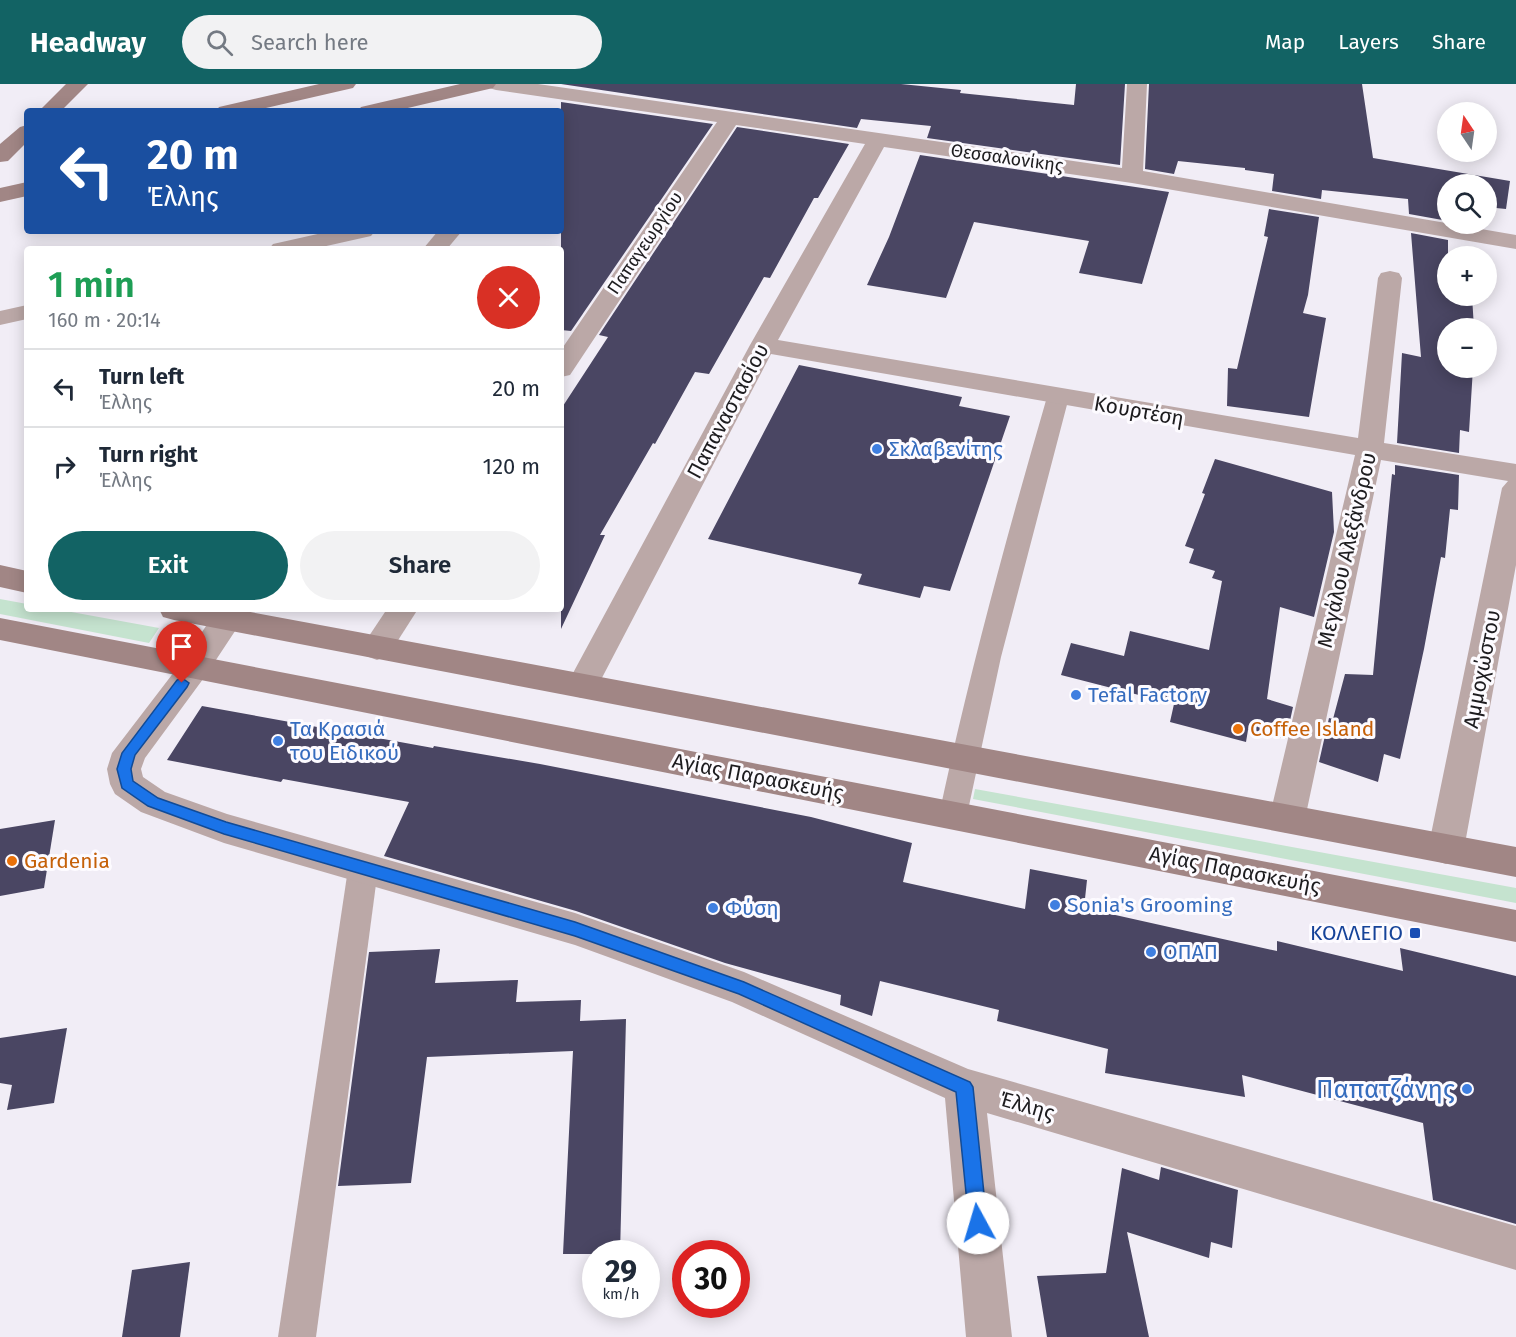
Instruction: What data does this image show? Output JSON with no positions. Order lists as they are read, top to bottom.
{
  "streets": {
    "main road": ["Αγίας Παρασκευής"],
    "street": [
      "Θεσσαλονίκης",
      "Παπαγεωργίου",
      "Παπαναστασίου",
      "Κουρτέση",
      "Μεγάλου Αλεξάνδρου",
      "Αμμοχώστου",
      "Έλλης"
    ]
  },
  "crossings": [
    ["Θεσσαλονίκης", "Παπαγεωργίου"],
    ["Θεσσαλονίκης", "Παπαναστασίου"],
    ["Παπαναστασίου", "Κουρτέση"],
    ["Κουρτέση", "Μεγάλου Αλεξάνδρου"],
    ["Αγίας Παρασκευής", "Έλλης"]
  ],
  "places": {
    "other": [
      "Σκλαβενίτης",
      "Tefal Factory",
      "Coffee Island",
      "Τα Κρασιά του Ειδικού",
      "Gardenia",
      "Sonia's Grooming",
      "Φύση",
      "ΟΠΑΠ",
      "Παπατζάνης"
    ],
    "transit": ["ΚΟΛΛΕΓΙΟ"]
  },
  "north": "top",
  "page": {
    "header": "Headway",
    "search": "Search here",
    "nav": ["Map", "Layers", "Share"],
    "map_buttons": ["+", "−"],
    "turn": ["20 m", "Έλλης"],
    "heading": ["1 min", "160 m · 20:14"],
    "list": [
      {
        "name": "Turn left",
        "note": "Έλλης",
        "value": "20 m"
      },
      {
        "name": "Turn right",
        "note": "Έλλης",
        "value": "120 m"
      }
    ],
    "buttons": ["Exit", "Share"],
    "speed": "29 km/h",
    "limit": "30"
  }
}
